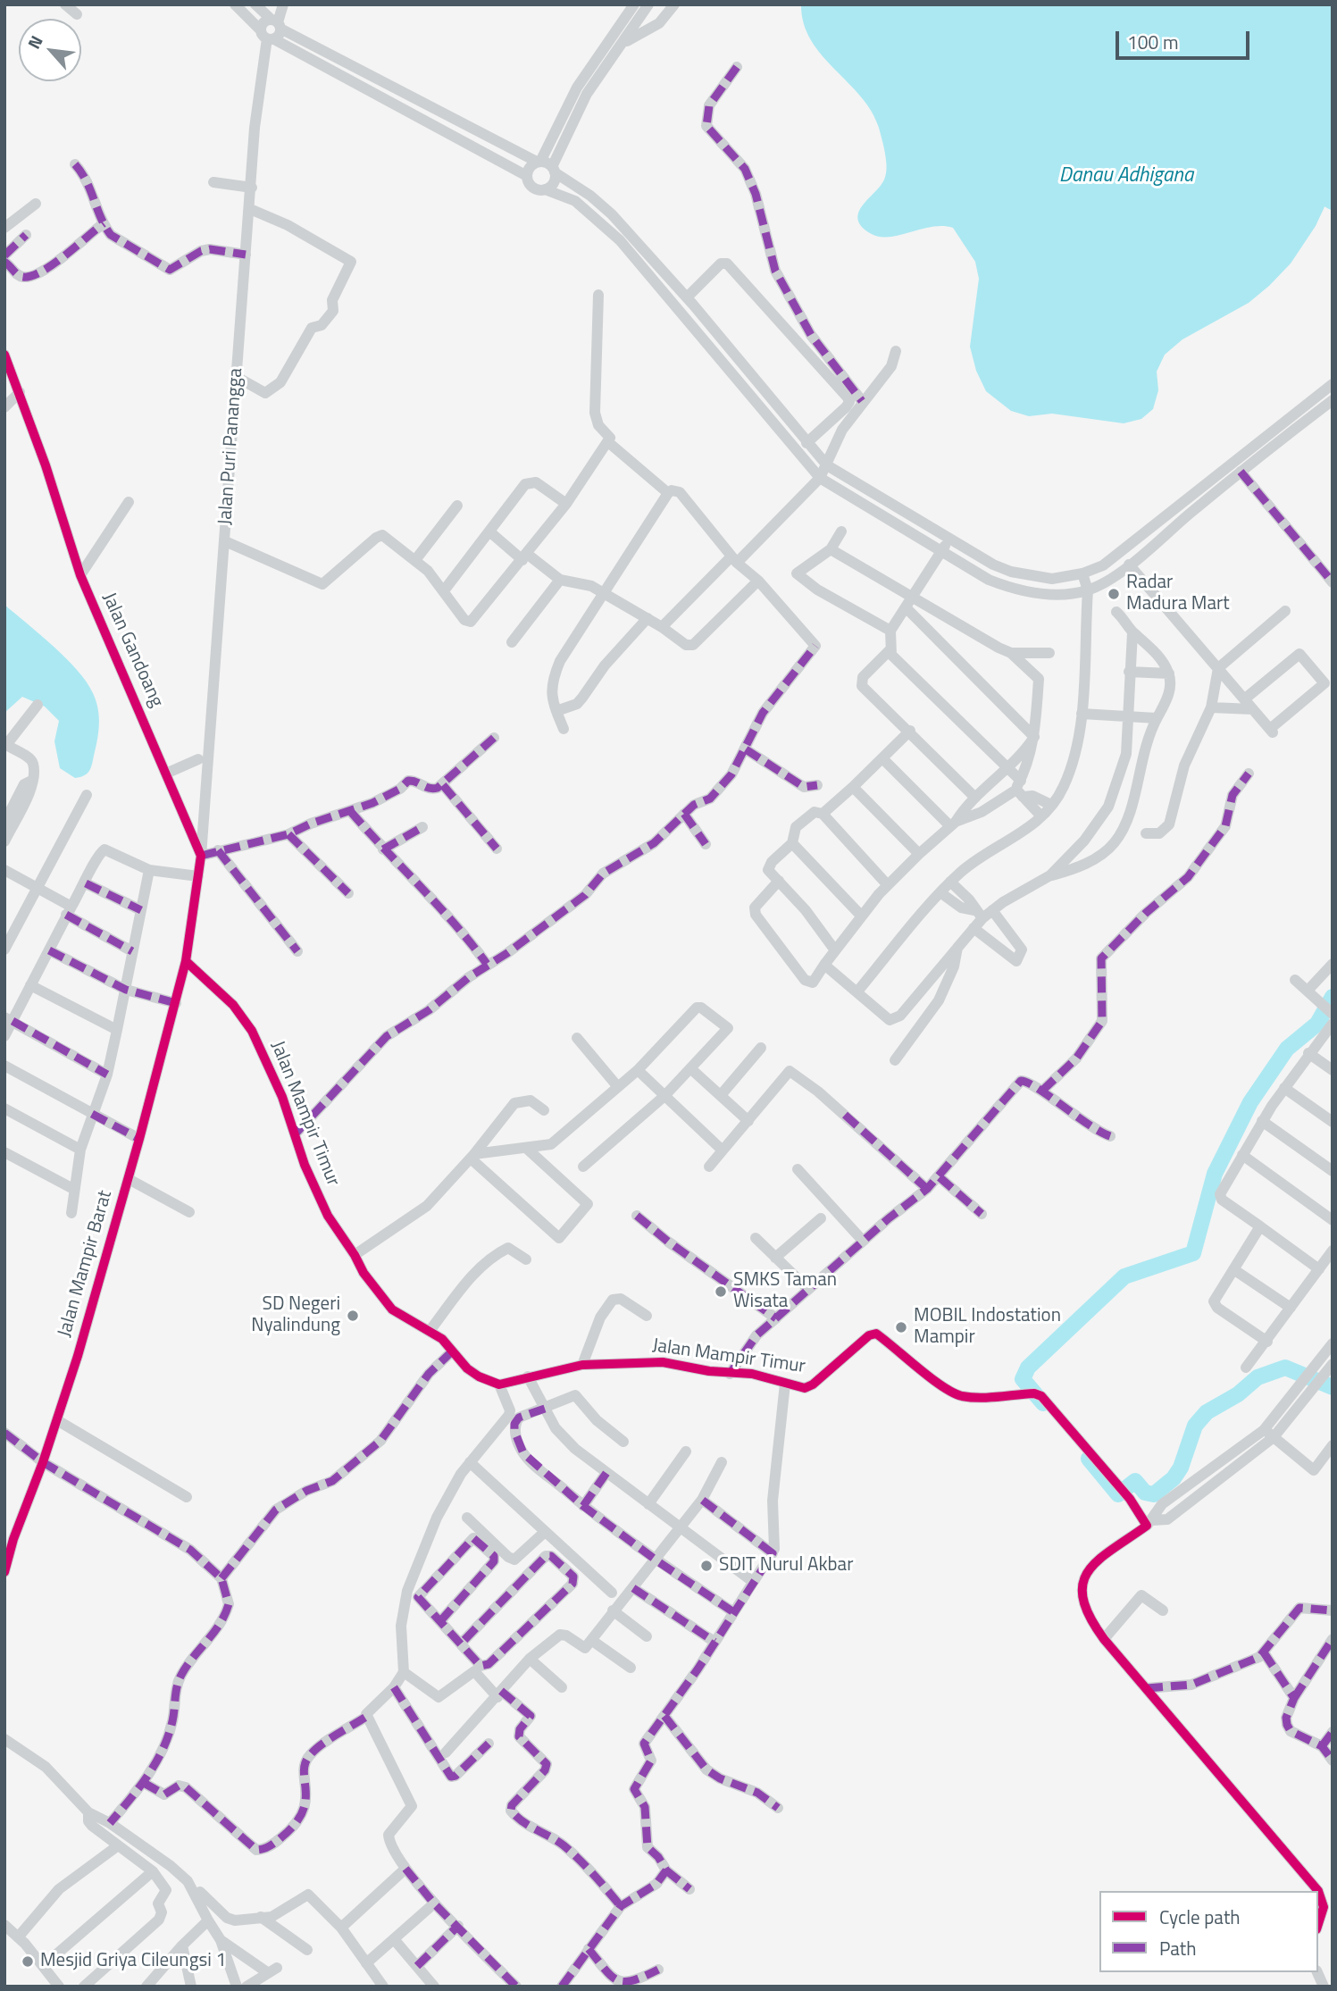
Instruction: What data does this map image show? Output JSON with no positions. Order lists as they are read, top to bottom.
{
  "streets": {
    "street": [
      "Jalan Puri Panangga",
      "Jalan Gandoang",
      "Jalan Mampir Timur",
      "Jalan Mampir Barat"
    ]
  },
  "crossings": [
    ["Jalan Puri Panangga", "Jalan Gandoang"],
    ["Jalan Gandoang", "Jalan Mampir Timur"],
    ["Jalan Gandoang", "Jalan Mampir Barat"],
    ["Jalan Mampir Timur", "Jalan Mampir Barat"]
  ],
  "water": ["Danau Adhigana"],
  "places": [
    "Radar Madura Mart",
    "SMKS Taman Wisata",
    "SD Negeri Nyalindung",
    "MOBIL Indostation Mampir",
    "SDIT Nurul Akbar",
    "Mesjid Griya Cileungsi 1"
  ],
  "legend": ["Cycle path", "Path"],
  "scale_bar": "100 m",
  "north": "top left"
}
